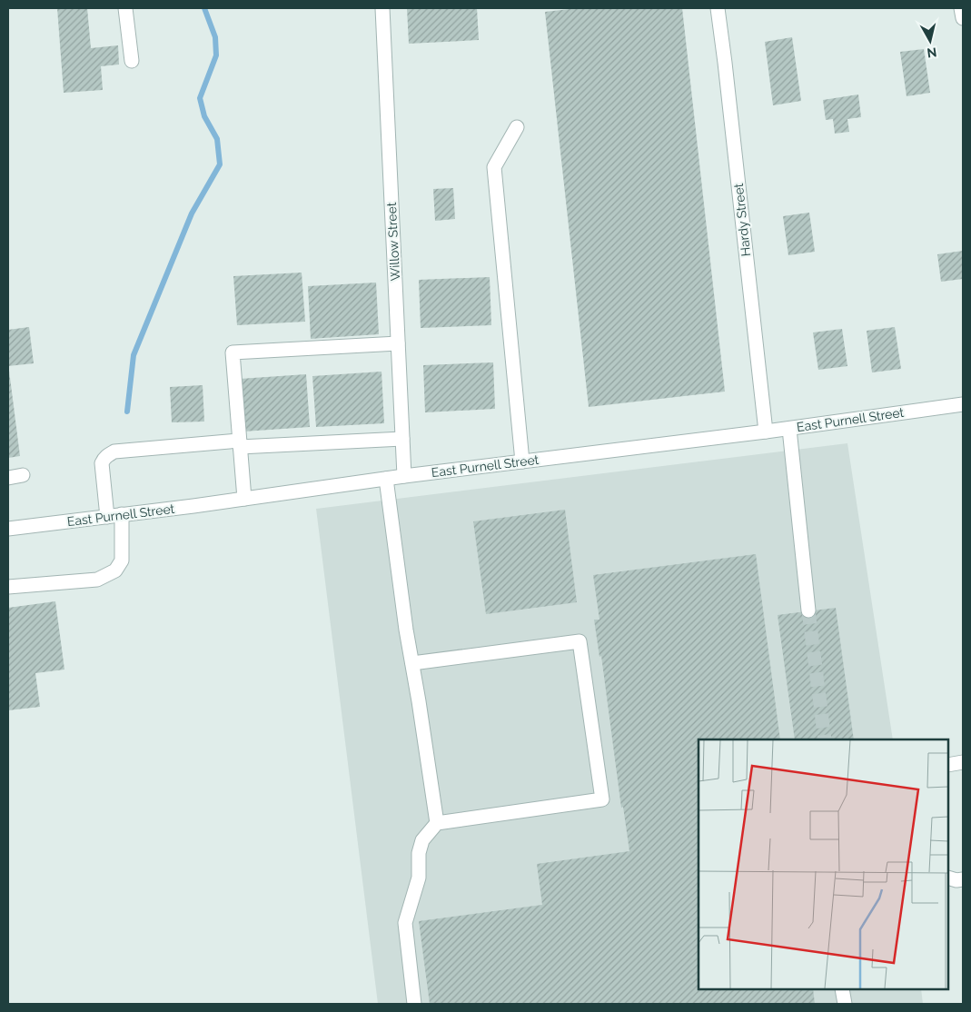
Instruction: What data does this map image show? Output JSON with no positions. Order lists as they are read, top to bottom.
{
  "streets": {
    "street": ["Hardy Street", "Willow Street", "East Purnell Street"]
  },
  "crossings": [
    ["Hardy Street", "East Purnell Street"],
    ["Willow Street", "East Purnell Street"]
  ],
  "north": "bottom"
}
